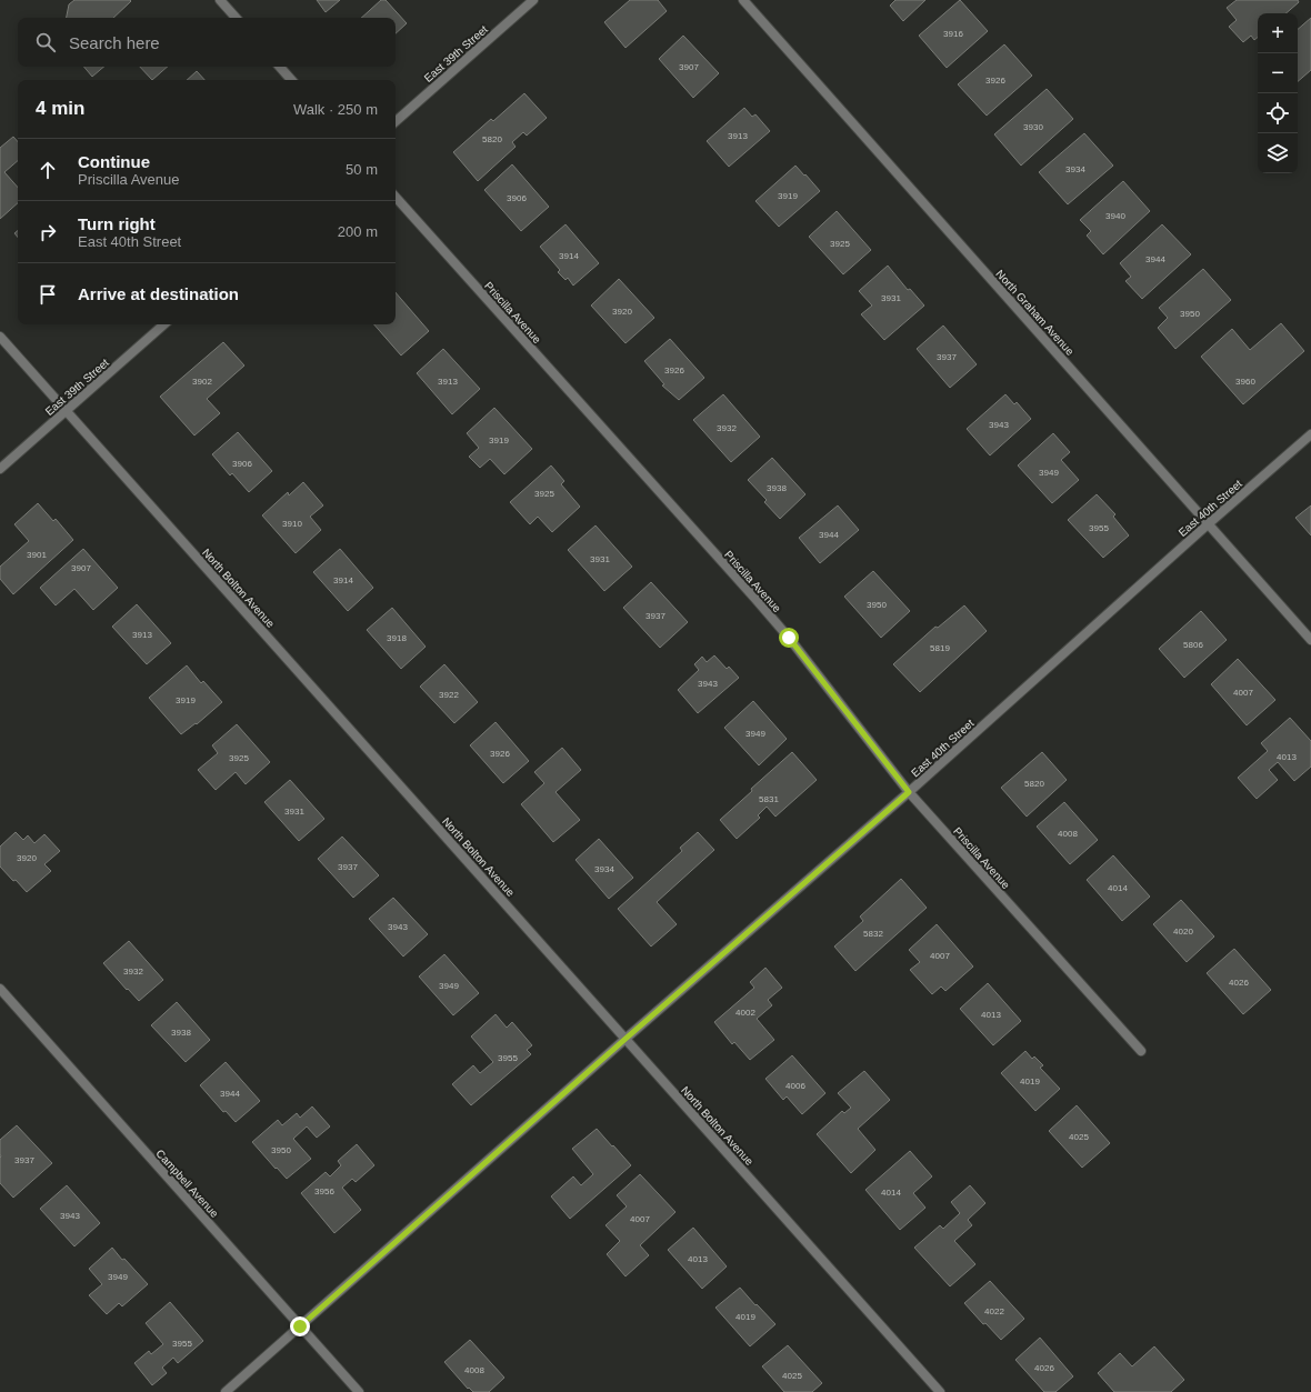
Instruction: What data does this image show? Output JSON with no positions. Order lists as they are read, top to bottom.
{
  "streets": {
    "street": [
      "East 39th Street",
      "Priscilla Avenue",
      "North Graham Avenue",
      "East 40th Street",
      "North Bolton Avenue",
      "Campbell Avenue"
    ]
  },
  "crossings": [
    ["East 39th Street", "North Bolton Avenue"],
    ["Priscilla Avenue", "East 40th Street"],
    ["North Graham Avenue", "East 40th Street"],
    ["East 40th Street", "North Bolton Avenue"],
    ["East 40th Street", "Campbell Avenue"]
  ],
  "house_numbers": [
    "3916",
    "3907",
    "3926",
    "3930",
    "3913",
    "5820",
    "3934",
    "3919",
    "3906",
    "3940",
    "3925",
    "3914",
    "3944",
    "3931",
    "3920",
    "3950",
    "3937",
    "3926",
    "3902",
    "3913",
    "3960",
    "3943",
    "3932",
    "3919",
    "3906",
    "3949",
    "3938",
    "3925",
    "3910",
    "3955",
    "3944",
    "3901",
    "3931",
    "3907",
    "3914",
    "3950",
    "3937",
    "3913",
    "3918",
    "5806",
    "5819",
    "3943",
    "4007",
    "3922",
    "3919",
    "3949",
    "3926",
    "4013",
    "3925",
    "5820",
    "5831",
    "3931",
    "4008",
    "3920",
    "3937",
    "3934",
    "4014",
    "3943",
    "4020",
    "5832",
    "4007",
    "3932",
    "4026",
    "3949",
    "4002",
    "4013",
    "3938",
    "3955",
    "4019",
    "4006",
    "3944",
    "4025",
    "3950",
    "3937",
    "3956",
    "4014",
    "3943",
    "4007",
    "4013",
    "3949",
    "4022",
    "4019",
    "3955",
    "4026",
    "4008",
    "4025"
  ],
  "page": {
    "map_buttons": ["+", "−"],
    "search": "Search here",
    "heading": ["4 min", "Walk · 250 m"],
    "list": [
      ["Continue", "Priscilla Avenue", "50 m"],
      ["Turn right", "East 40th Street", "200 m"],
      "Arrive at destination"
    ]
  }
}
